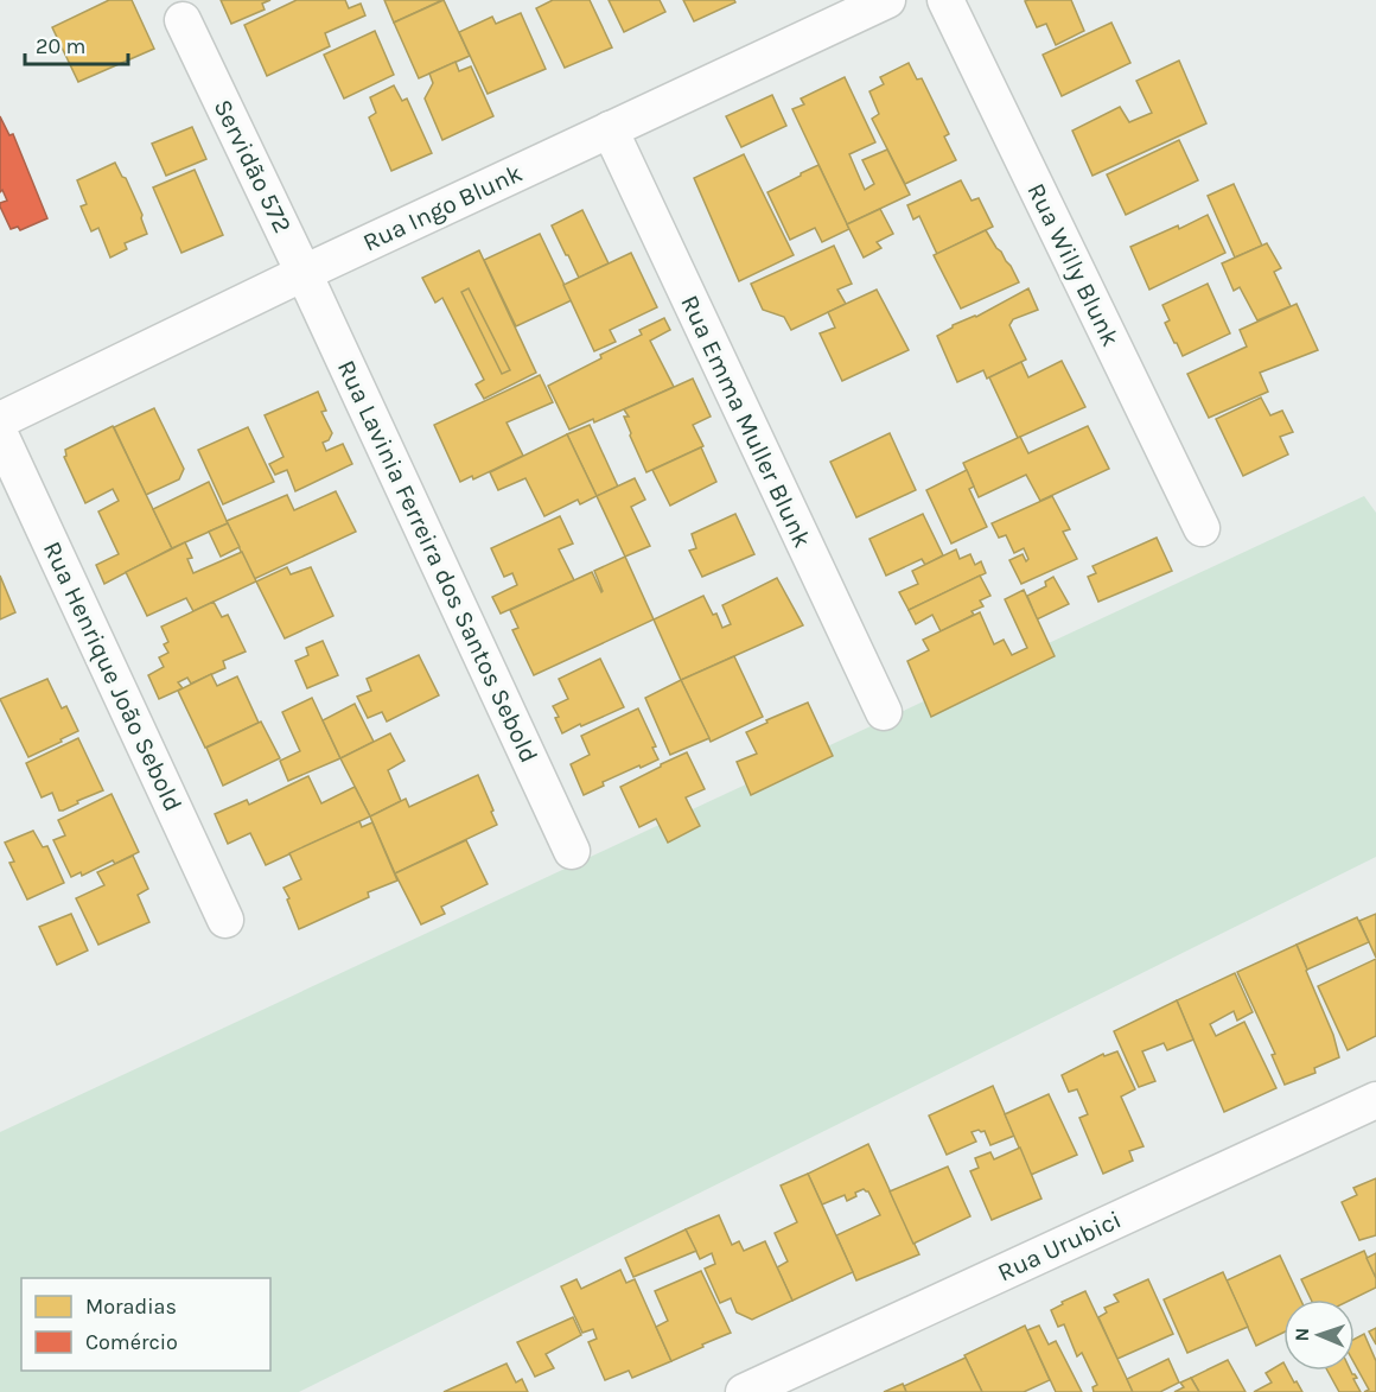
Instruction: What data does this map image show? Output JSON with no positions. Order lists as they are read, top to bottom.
{
  "streets": {
    "street": [
      "Servidão 572",
      "Rua Ingo Blunk",
      "Rua Willy Blunk",
      "Rua Emma Muller Blunk",
      "Rua Lavinia Ferreira dos Santos Sebold",
      "Rua Henrique João Sebold",
      "Rua Urubici"
    ]
  },
  "crossings": [
    ["Servidão 572", "Rua Ingo Blunk"],
    ["Servidão 572", "Rua Lavinia Ferreira dos Santos Sebold"],
    ["Rua Ingo Blunk", "Rua Emma Muller Blunk"],
    ["Rua Ingo Blunk", "Rua Lavinia Ferreira dos Santos Sebold"]
  ],
  "legend": ["Moradias", "Comércio"],
  "scale_bar": "20 m",
  "north": "left"
}
